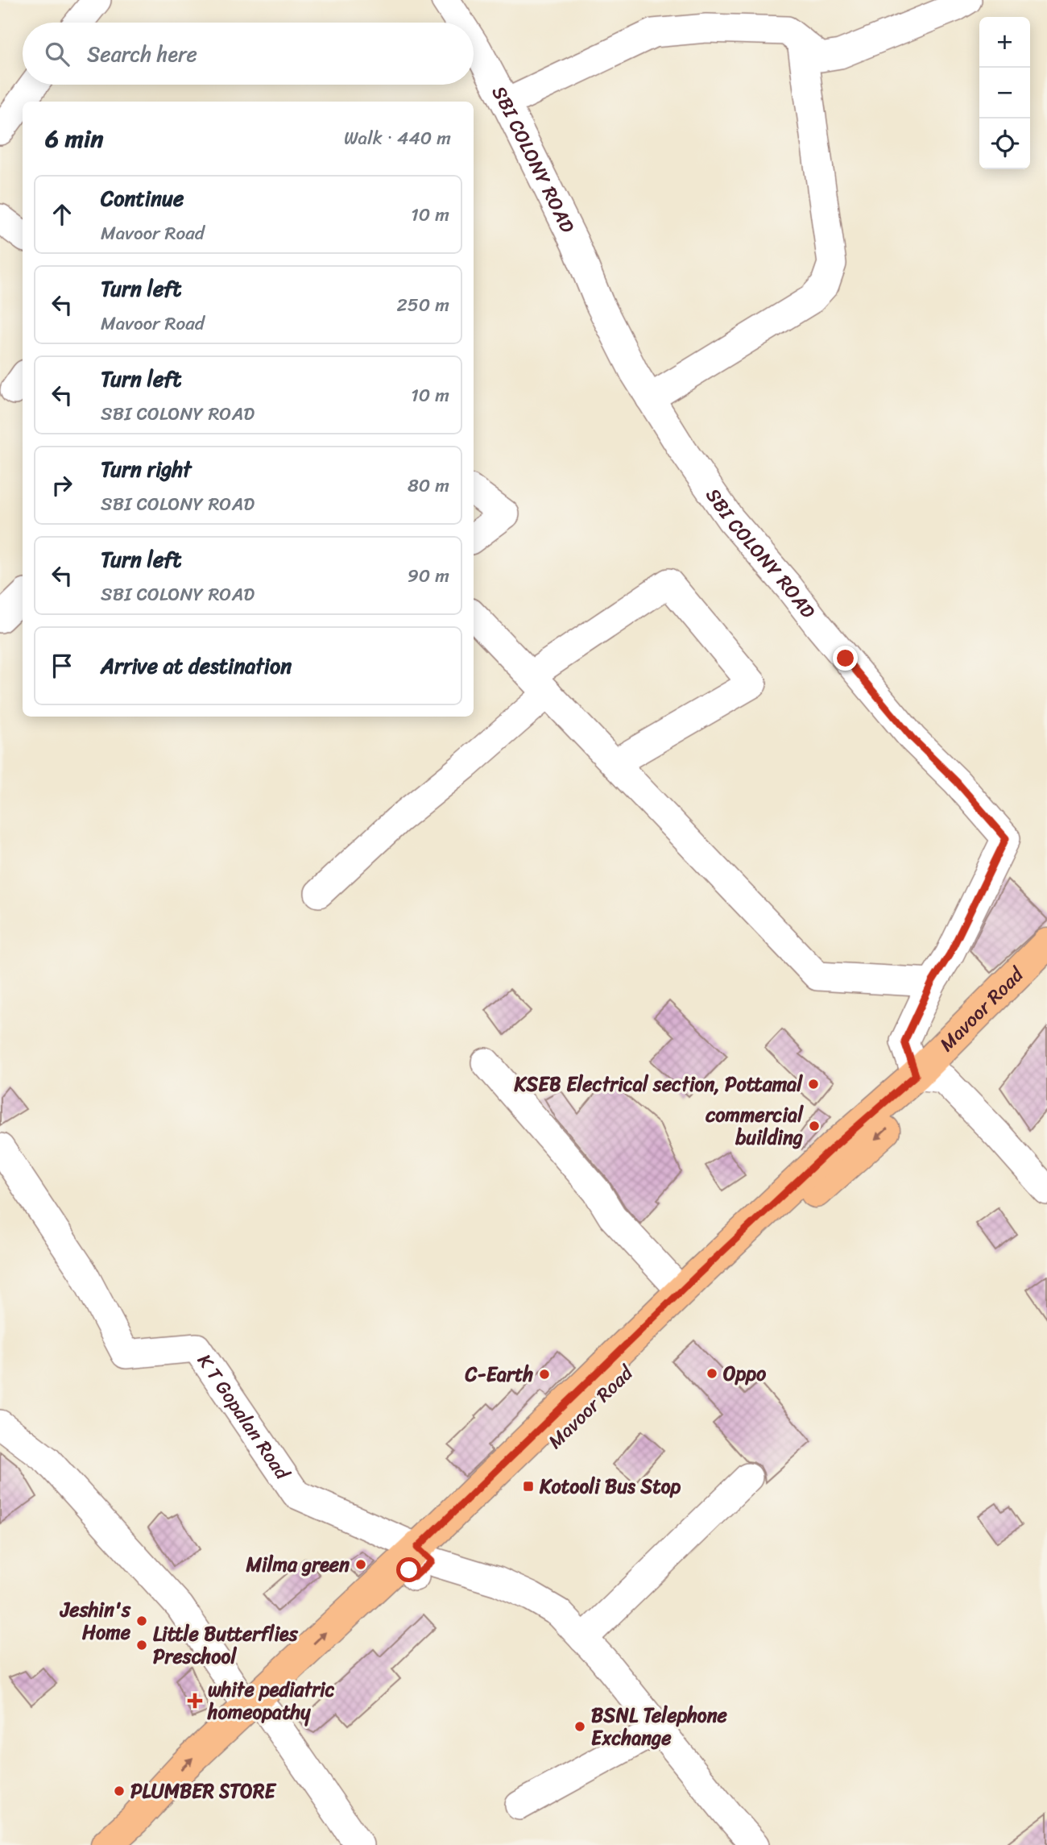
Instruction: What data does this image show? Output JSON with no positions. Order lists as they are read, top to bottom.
{
  "streets": {
    "main road": ["Mavoor Road"],
    "street": ["SBI COLONY ROAD", "K T Gopalan Road"]
  },
  "crossings": [
    ["SBI COLONY ROAD", "Mavoor Road"],
    ["Mavoor Road", "K T Gopalan Road"]
  ],
  "places": {
    "other": [
      "KSEB Electrical section, Pottamal",
      "commercial building",
      "Oppo",
      "C-Earth",
      "Milma green",
      "Jeshin's Home",
      "Little Butterflies Preschool",
      "BSNL Telephone Exchange",
      "PLUMBER STORE"
    ],
    "transit": ["Kotooli Bus Stop"],
    "health": ["white pediatric homeopathy"]
  },
  "page": {
    "map_buttons": ["+", "−"],
    "search": "Search here",
    "heading": ["6 min", "Walk · 440 m"],
    "list": [
      ["Continue", "Mavoor Road", "10 m"],
      ["Turn left", "Mavoor Road", "250 m"],
      ["Turn left", "SBI COLONY ROAD", "10 m"],
      ["Turn right", "SBI COLONY ROAD", "80 m"],
      ["Turn left", "SBI COLONY ROAD", "90 m"],
      "Arrive at destination"
    ]
  }
}
